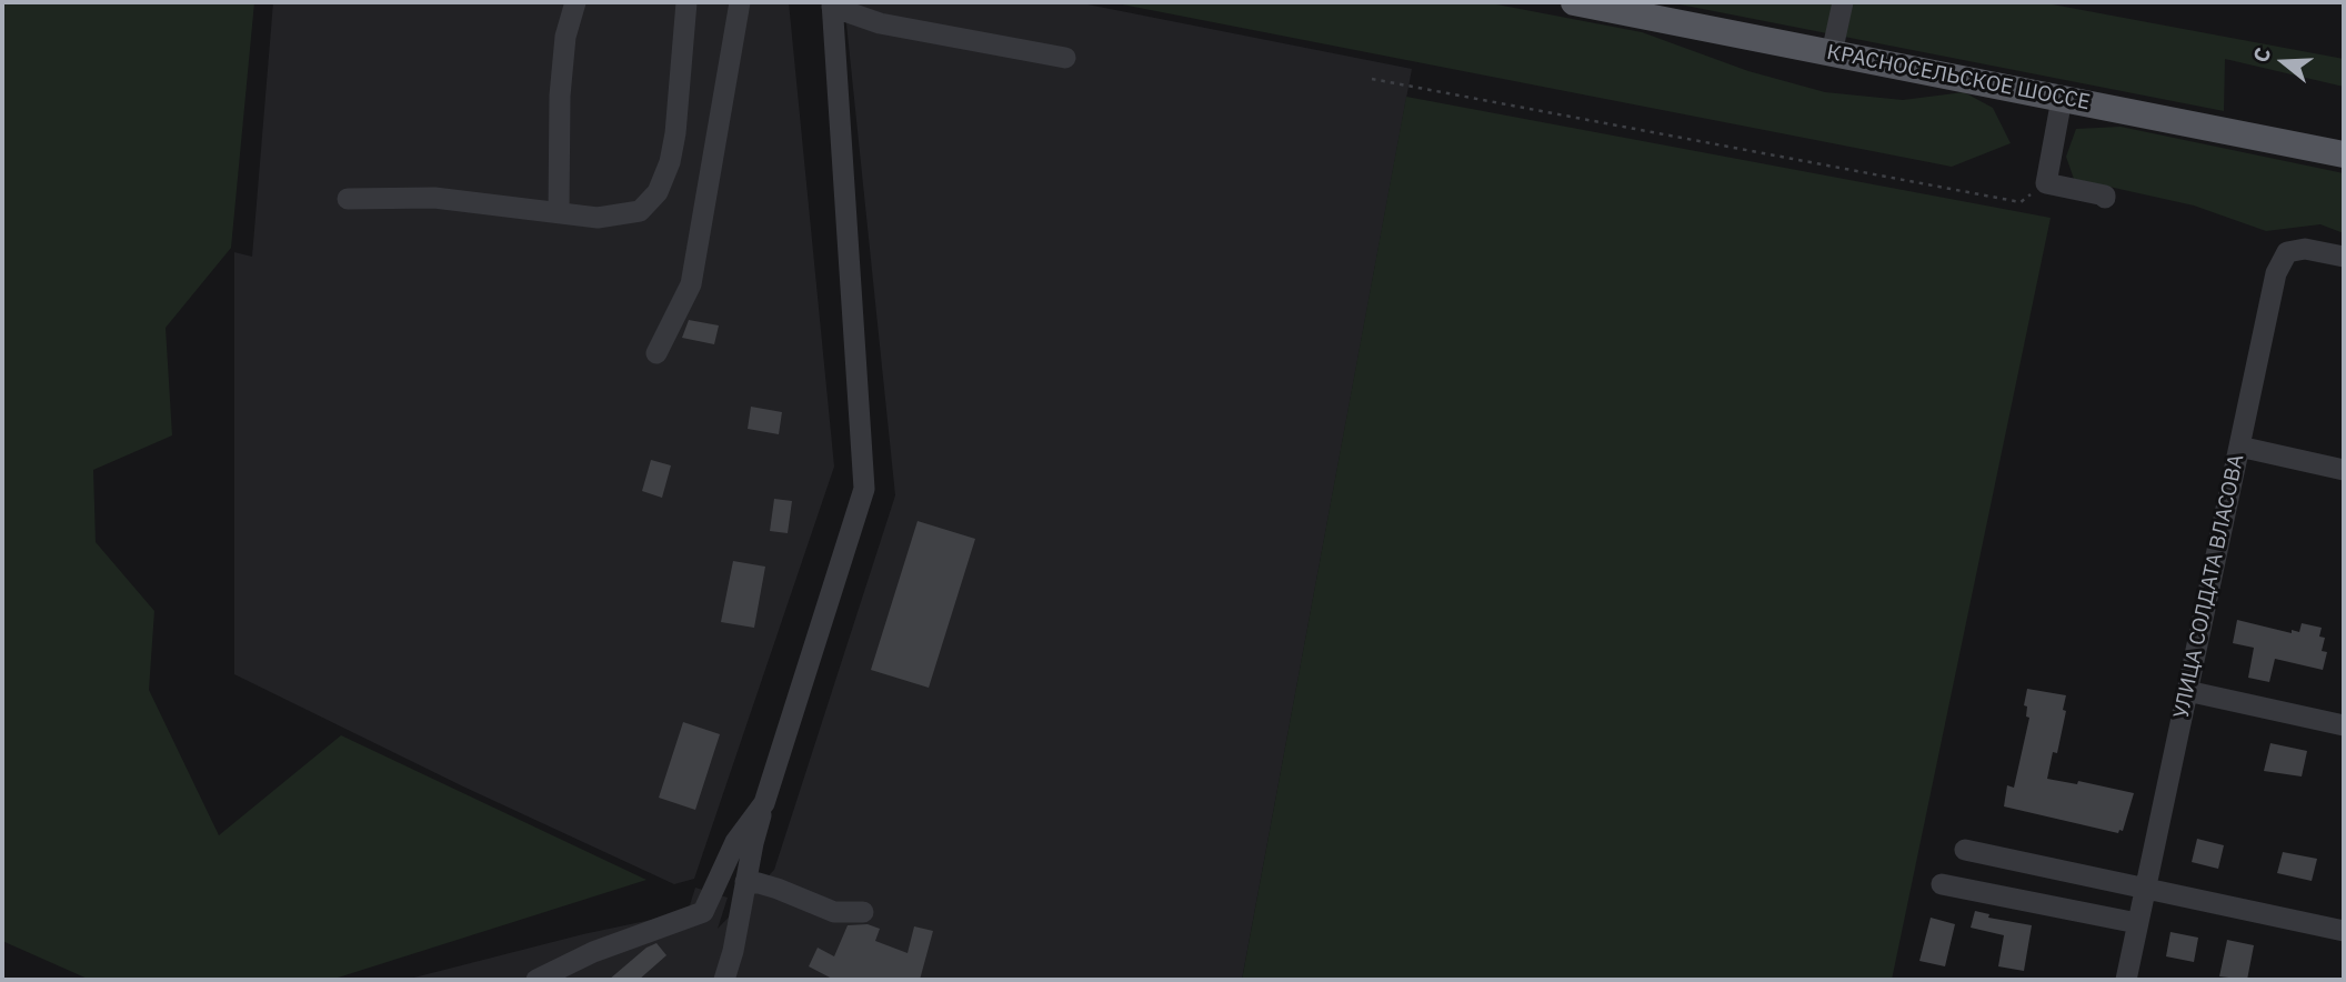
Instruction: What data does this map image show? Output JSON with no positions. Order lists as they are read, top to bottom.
{
  "streets": {
    "main road": ["КРАСНОСЕЛЬСКОЕ ШОССЕ"],
    "street": ["УЛИЦА СОЛДАТА ВЛАСОВА"]
  },
  "north": "left"
}
